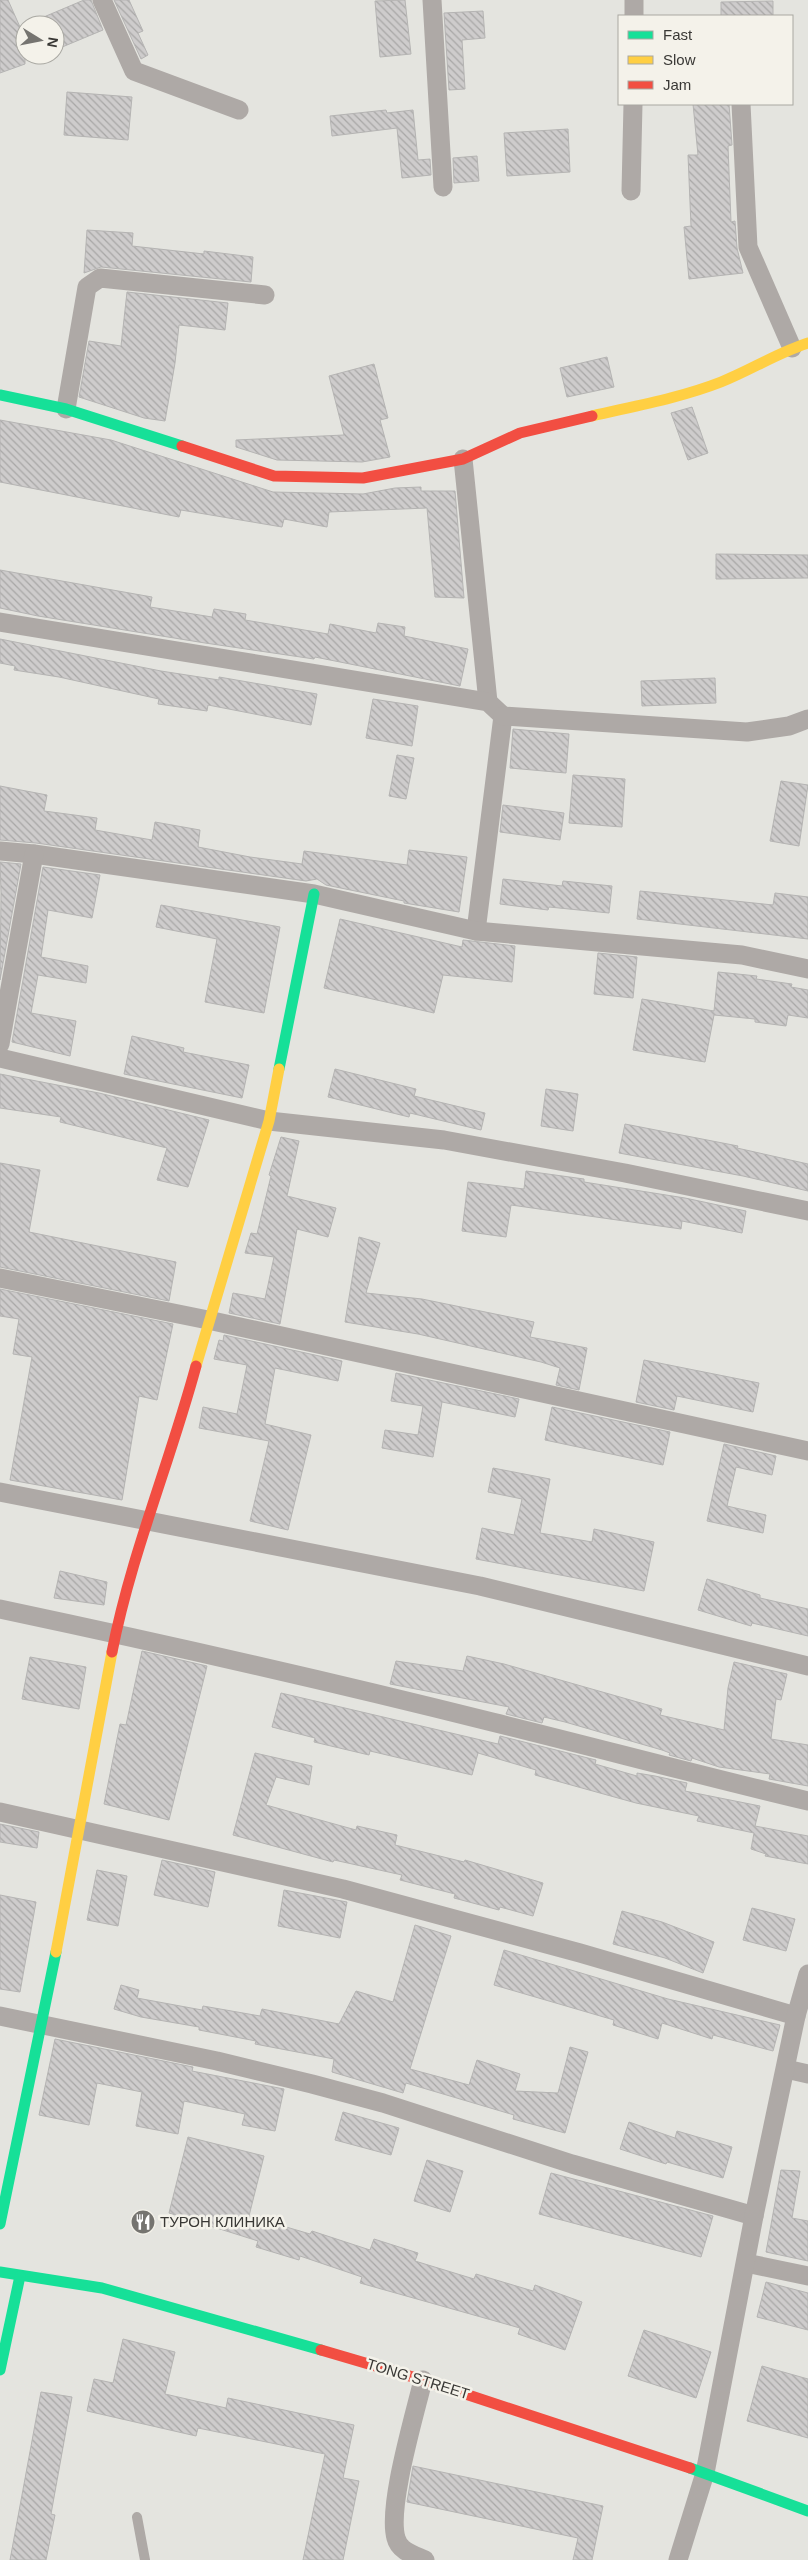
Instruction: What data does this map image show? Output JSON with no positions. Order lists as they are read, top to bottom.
{
  "streets": {
    "street": ["TONG STREET"]
  },
  "places": {
    "restaurant": ["ТУРОН КЛИНИКА"]
  },
  "legend": ["Fast", "Slow", "Jam"],
  "north": "right"
}
